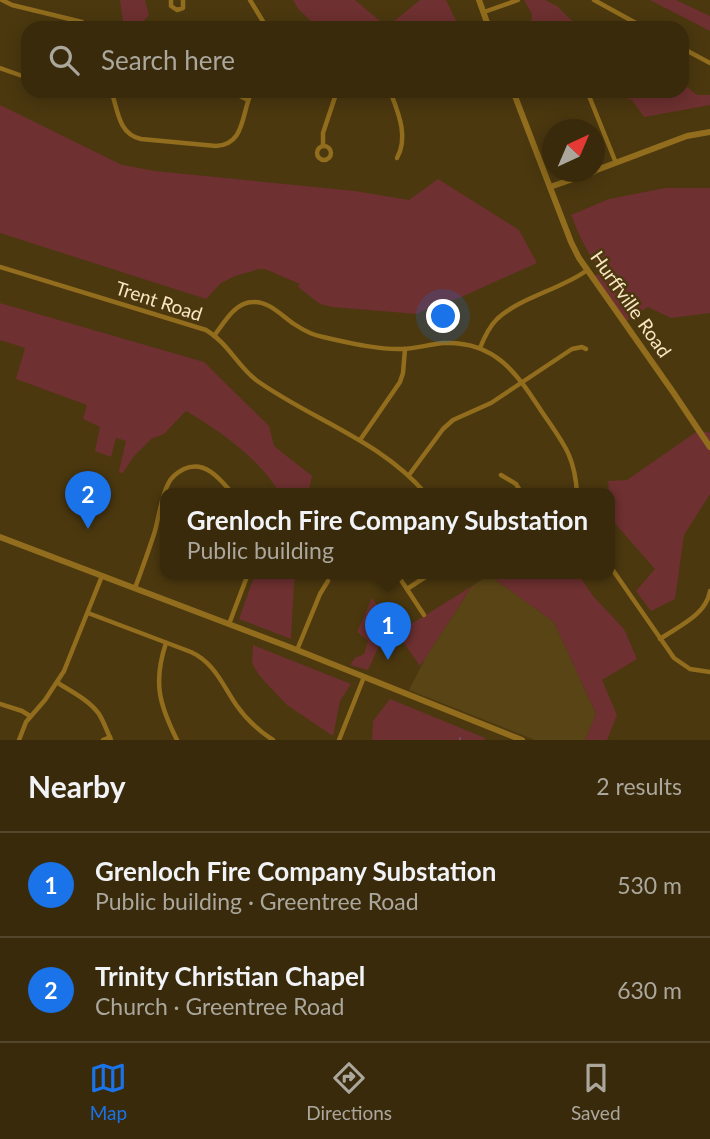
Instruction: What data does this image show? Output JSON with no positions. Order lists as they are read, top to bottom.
{
  "streets": {
    "street": ["Trent Road", "Hurffville Road"]
  },
  "north": "top right",
  "page": {
    "search": "Search here",
    "pins": ["2", "1"],
    "popup": ["Grenloch Fire Company Substation", "Public building"],
    "heading": ["Nearby", "2 results"],
    "list": [
      {
        "mark": "1",
        "name": "Grenloch Fire Company Substation",
        "note": "Public building · Greentree Road",
        "value": "530 m"
      },
      {
        "mark": "2",
        "name": "Trinity Christian Chapel",
        "note": "Church · Greentree Road",
        "value": "630 m"
      }
    ],
    "nav": ["Map", "Directions", "Saved"]
  }
}
